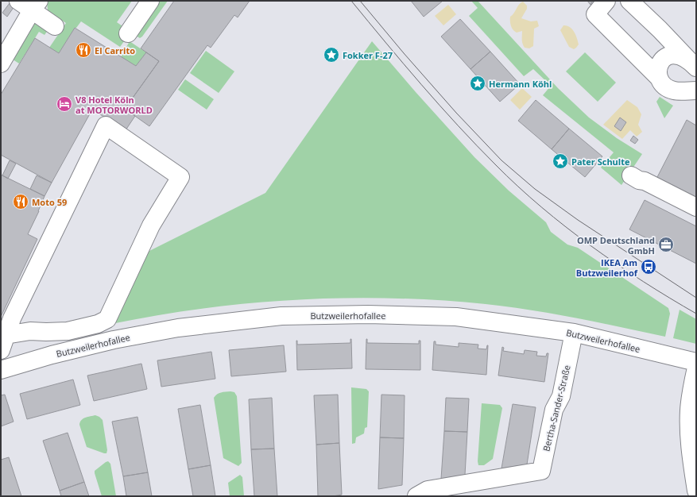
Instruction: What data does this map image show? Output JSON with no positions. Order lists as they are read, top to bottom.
{
  "streets": {
    "street": ["Butzweilerhofallee", "Bertha-Sander-Straße"]
  },
  "crossings": [
    ["Butzweilerhofallee", "Bertha-Sander-Straße"]
  ],
  "places": {
    "restaurant": ["El Carrito", "Moto 59"],
    "place": ["Fokker F-27", "Hermann Köhl", "Pater Schulte"],
    "hotel": ["V8 Hotel Köln at MOTORWORLD"],
    "office": ["OMP Deutschland GmbH"],
    "bus stop": ["IKEA Am Butzweilerhof"]
  }
}
